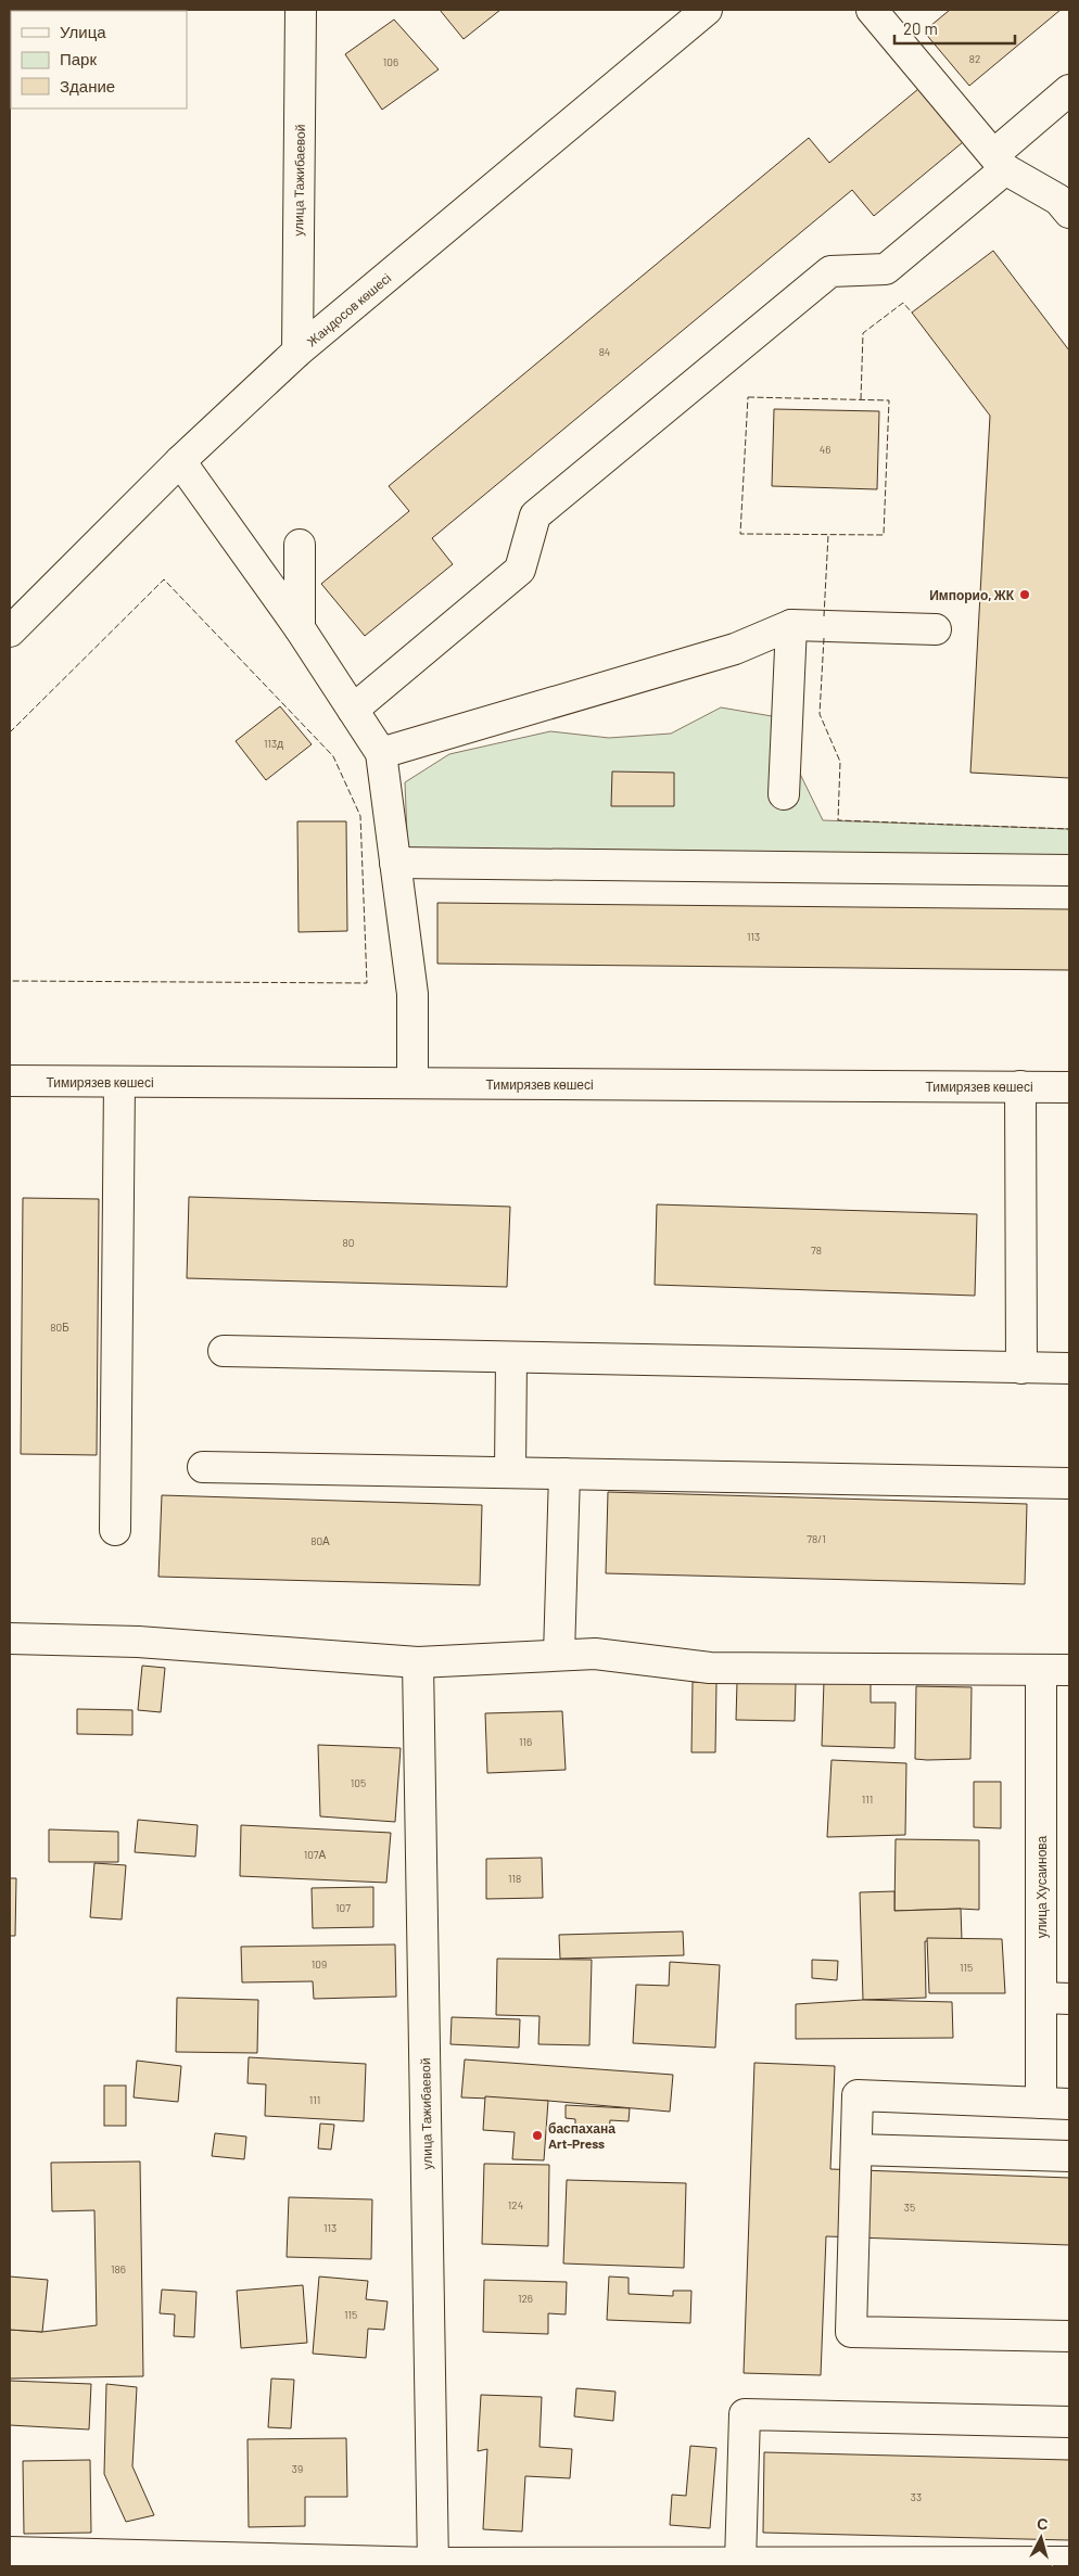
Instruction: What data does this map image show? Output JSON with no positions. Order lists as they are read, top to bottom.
{
  "streets": {
    "street": [
      "улица Тажибаевой",
      "Жандосов көшесі",
      "Тимирязев көшесі",
      "улица Хусаинова"
    ]
  },
  "crossings": [
    ["улица Тажибаевой", "Жандосов көшесі"]
  ],
  "places": ["Импорио, ЖК", "баспахана Art-Press"],
  "house_numbers": [
    "82",
    "106",
    "84",
    "46",
    "113д",
    "113",
    "80",
    "78",
    "80Б",
    "78/1",
    "80А",
    "116",
    "105",
    "111",
    "107А",
    "118",
    "107",
    "109",
    "115",
    "111",
    "124",
    "35",
    "113",
    "186",
    "126",
    "115",
    "39",
    "33"
  ],
  "legend": ["Улица", "Парк", "Здание"],
  "scale_bar": "20 m",
  "north": "top"
}
